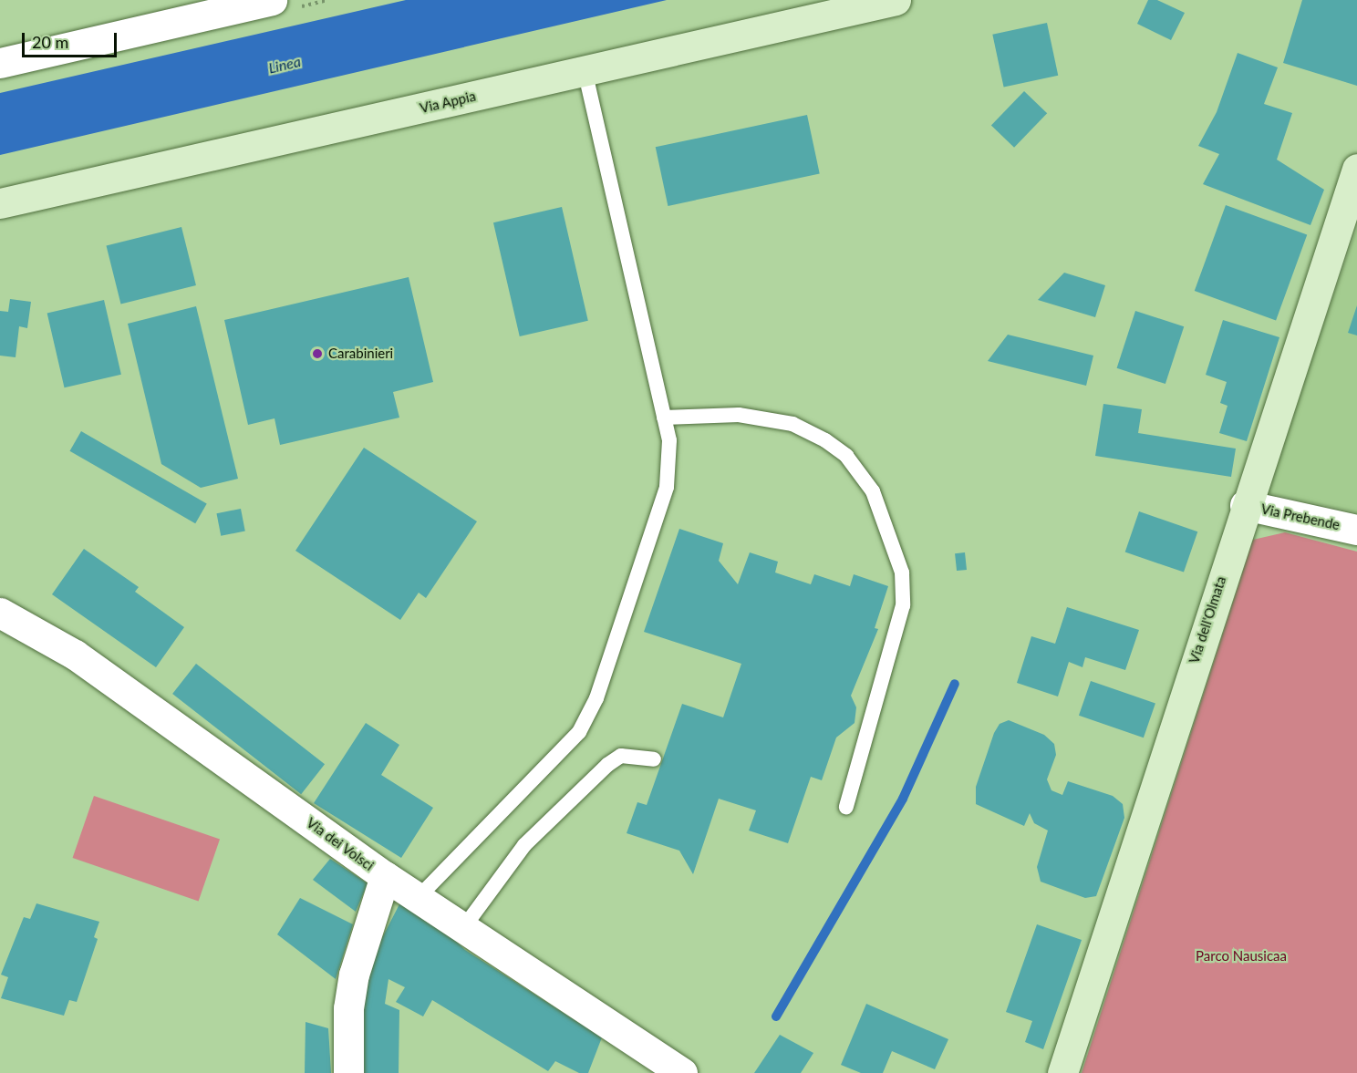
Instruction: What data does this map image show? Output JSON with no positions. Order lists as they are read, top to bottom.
{
  "streets": {
    "street": [
      "Via Appia",
      "Via Prebende",
      "Via dell'Olmata",
      "Via dei Volsci"
    ]
  },
  "crossings": [
    ["Via Prebende", "Via dell'Olmata"]
  ],
  "water": ["Linea"],
  "parks": ["Parco Nausicaa"],
  "places": ["Carabinieri"],
  "scale_bar": "20 m"
}
